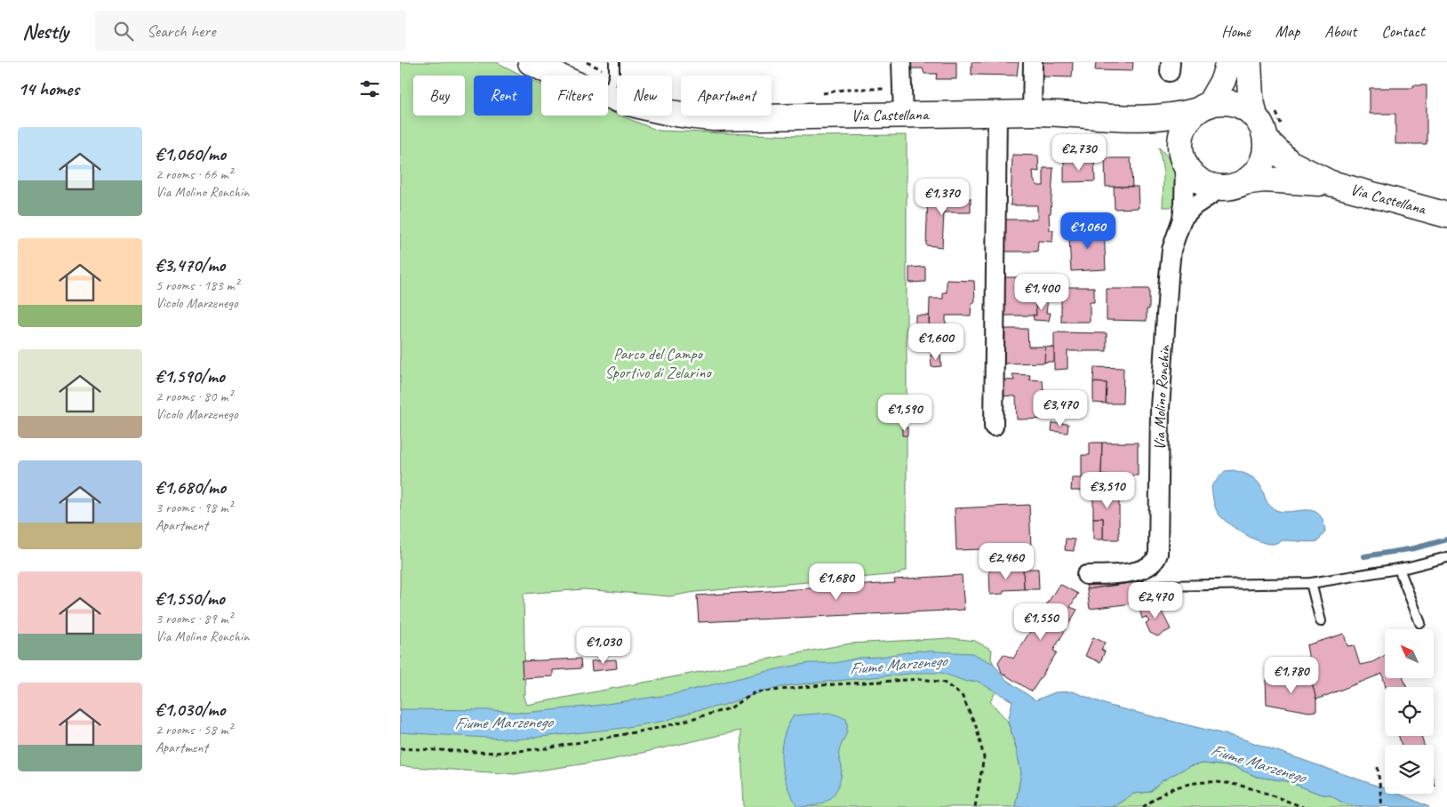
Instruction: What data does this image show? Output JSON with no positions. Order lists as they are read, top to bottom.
{
  "streets": {
    "street": ["Via Castellana", "Via Molino Ronchin"]
  },
  "crossings": [
    ["Via Castellana", "Via Molino Ronchin"]
  ],
  "water": ["Fiume Marzenego"],
  "parks": ["Parco del Campo Sportivo di Zelarino"],
  "north": "top left",
  "page": {
    "header": "Nestly",
    "search": "Search here",
    "nav": [
      "Home",
      "Map",
      "About",
      "Contact"
    ],
    "heading": "14 homes",
    "chip": [
      "Buy",
      "Rent",
      "Filters",
      "New",
      "Apartment"
    ],
    "list": [
      {
        "name": "€1,060/mo",
        "note": "2 rooms · 66 m² · Via Molino Ronchin"
      },
      {
        "name": "€3,470/mo",
        "note": "5 rooms · 183 m² · Vicolo Marzenego"
      },
      {
        "name": "€1,590/mo",
        "note": "2 rooms · 80 m² · Vicolo Marzenego"
      },
      {
        "name": "€1,680/mo",
        "note": "3 rooms · 98 m² · Apartment"
      },
      {
        "name": "€1,550/mo",
        "note": "3 rooms · 89 m² · Via Molino Ronchin"
      },
      {
        "name": "€1,030/mo",
        "note": "2 rooms · 58 m² · Apartment"
      }
    ],
    "price": [
      "€2,730",
      "€1,370",
      "€1,060",
      "€1,400",
      "€1,600",
      "€3,470",
      "€1,590",
      "€3,510",
      "€2,460",
      "€1,680",
      "€2,470",
      "€1,550",
      "€1,030",
      "€1,780"
    ]
  }
}
